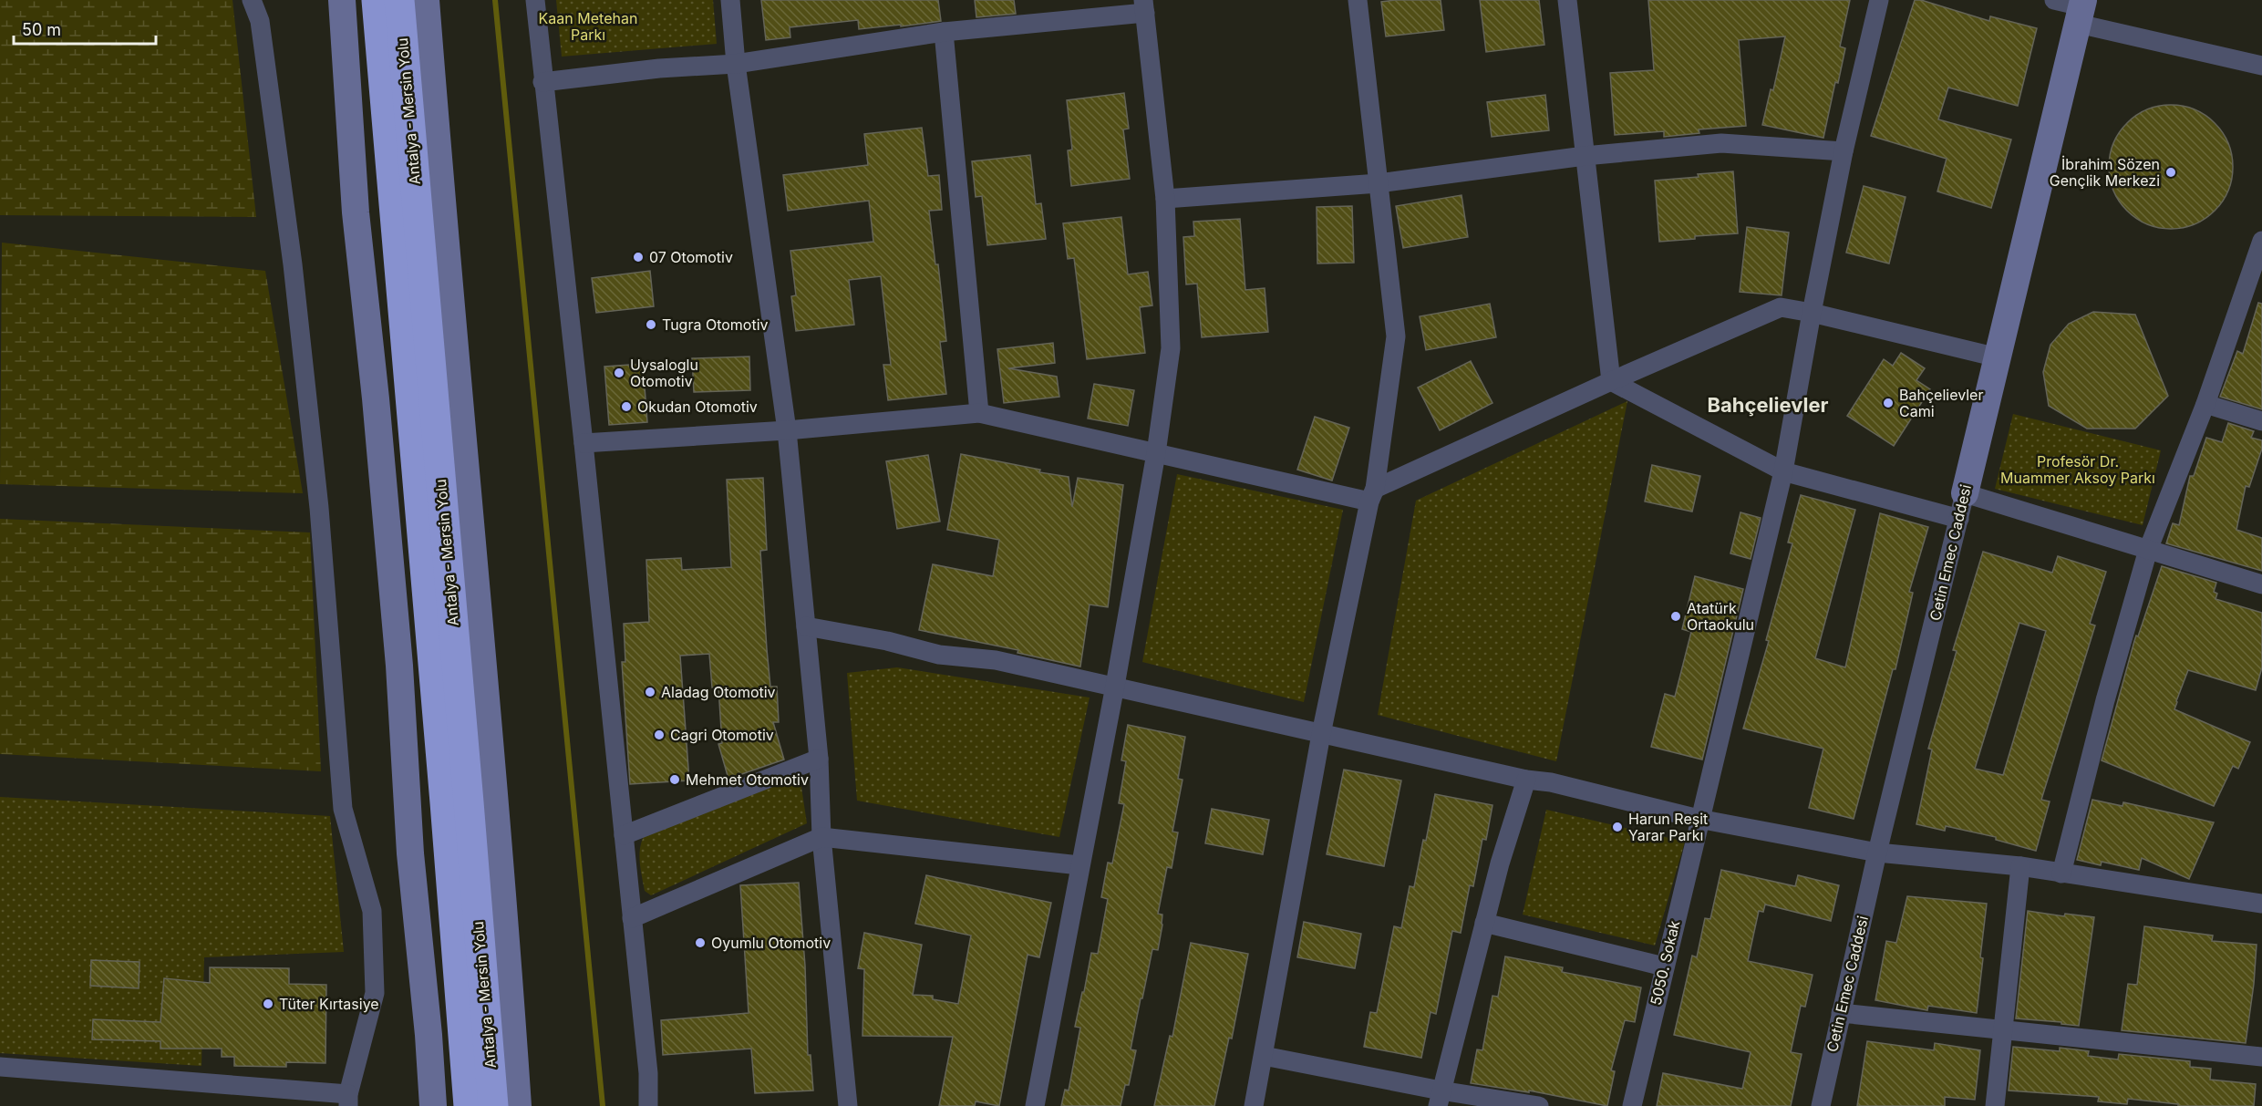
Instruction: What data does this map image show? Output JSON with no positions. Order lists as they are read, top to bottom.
{
  "streets": {
    "highway": ["Antalya - Mersin Yolu"],
    "street": ["Cetin Emec Caddesi", "5050. Sokak"]
  },
  "districts": ["Bahçelievler"],
  "parks": ["Kaan Metehan Parkı", "Profesör Dr. Muammer Aksoy Parkı"],
  "places": [
    "İbrahim Sözen Gençlik Merkezi",
    "07 Otomotiv",
    "Tugra Otomotiv",
    "Uysaloglu Otomotiv",
    "Bahçelievler Cami",
    "Okudan Otomotiv",
    "Atatürk Ortaokulu",
    "Aladag Otomotiv",
    "Cagri Otomotiv",
    "Mehmet Otomotiv",
    "Harun Reşit Yarar Parkı",
    "Oyumlu Otomotiv",
    "Tüter Kırtasiye"
  ],
  "scale_bar": "50 m"
}
